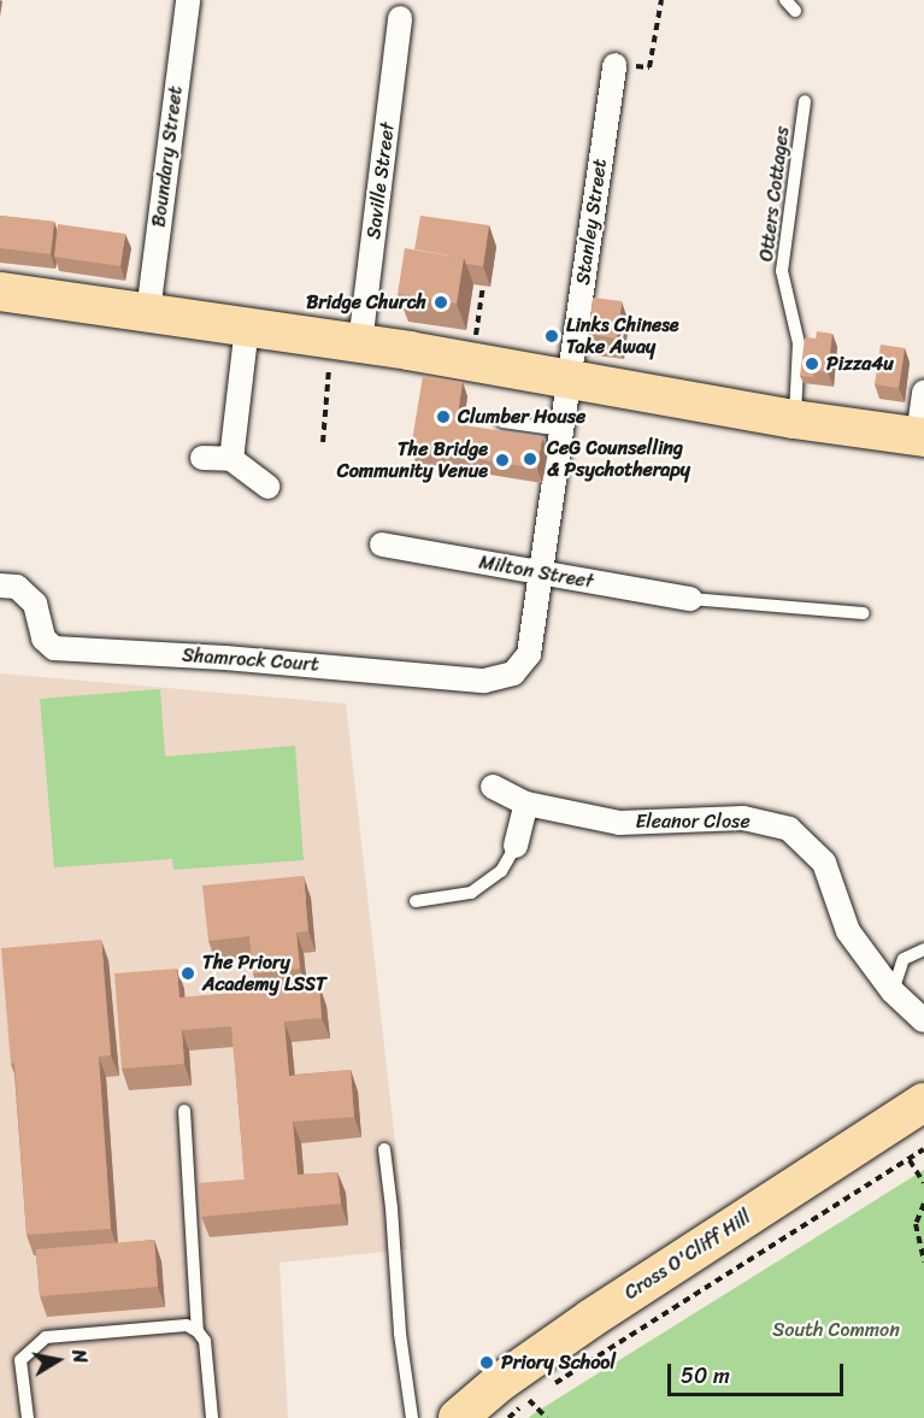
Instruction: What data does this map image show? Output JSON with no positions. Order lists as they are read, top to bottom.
{
  "streets": {
    "main road": ["Cross O'Cliff Hill"],
    "street": [
      "Boundary Street",
      "Saville Street",
      "Stanley Street",
      "Milton Street",
      "Shamrock Court",
      "Eleanor Close"
    ],
    "lane": ["Otters Cottages"]
  },
  "crossings": [
    ["Stanley Street", "Milton Street"],
    ["Stanley Street", "Shamrock Court"]
  ],
  "parks": ["South Common"],
  "places": [
    "Bridge Church",
    "Links Chinese Take Away",
    "Pizza4u",
    "Clumber House",
    "CeG Counselling & Psychotherapy",
    "The Bridge Community Venue",
    "The Priory Academy LSST",
    "Priory School"
  ],
  "scale_bar": "50 m",
  "north": "right"
}
